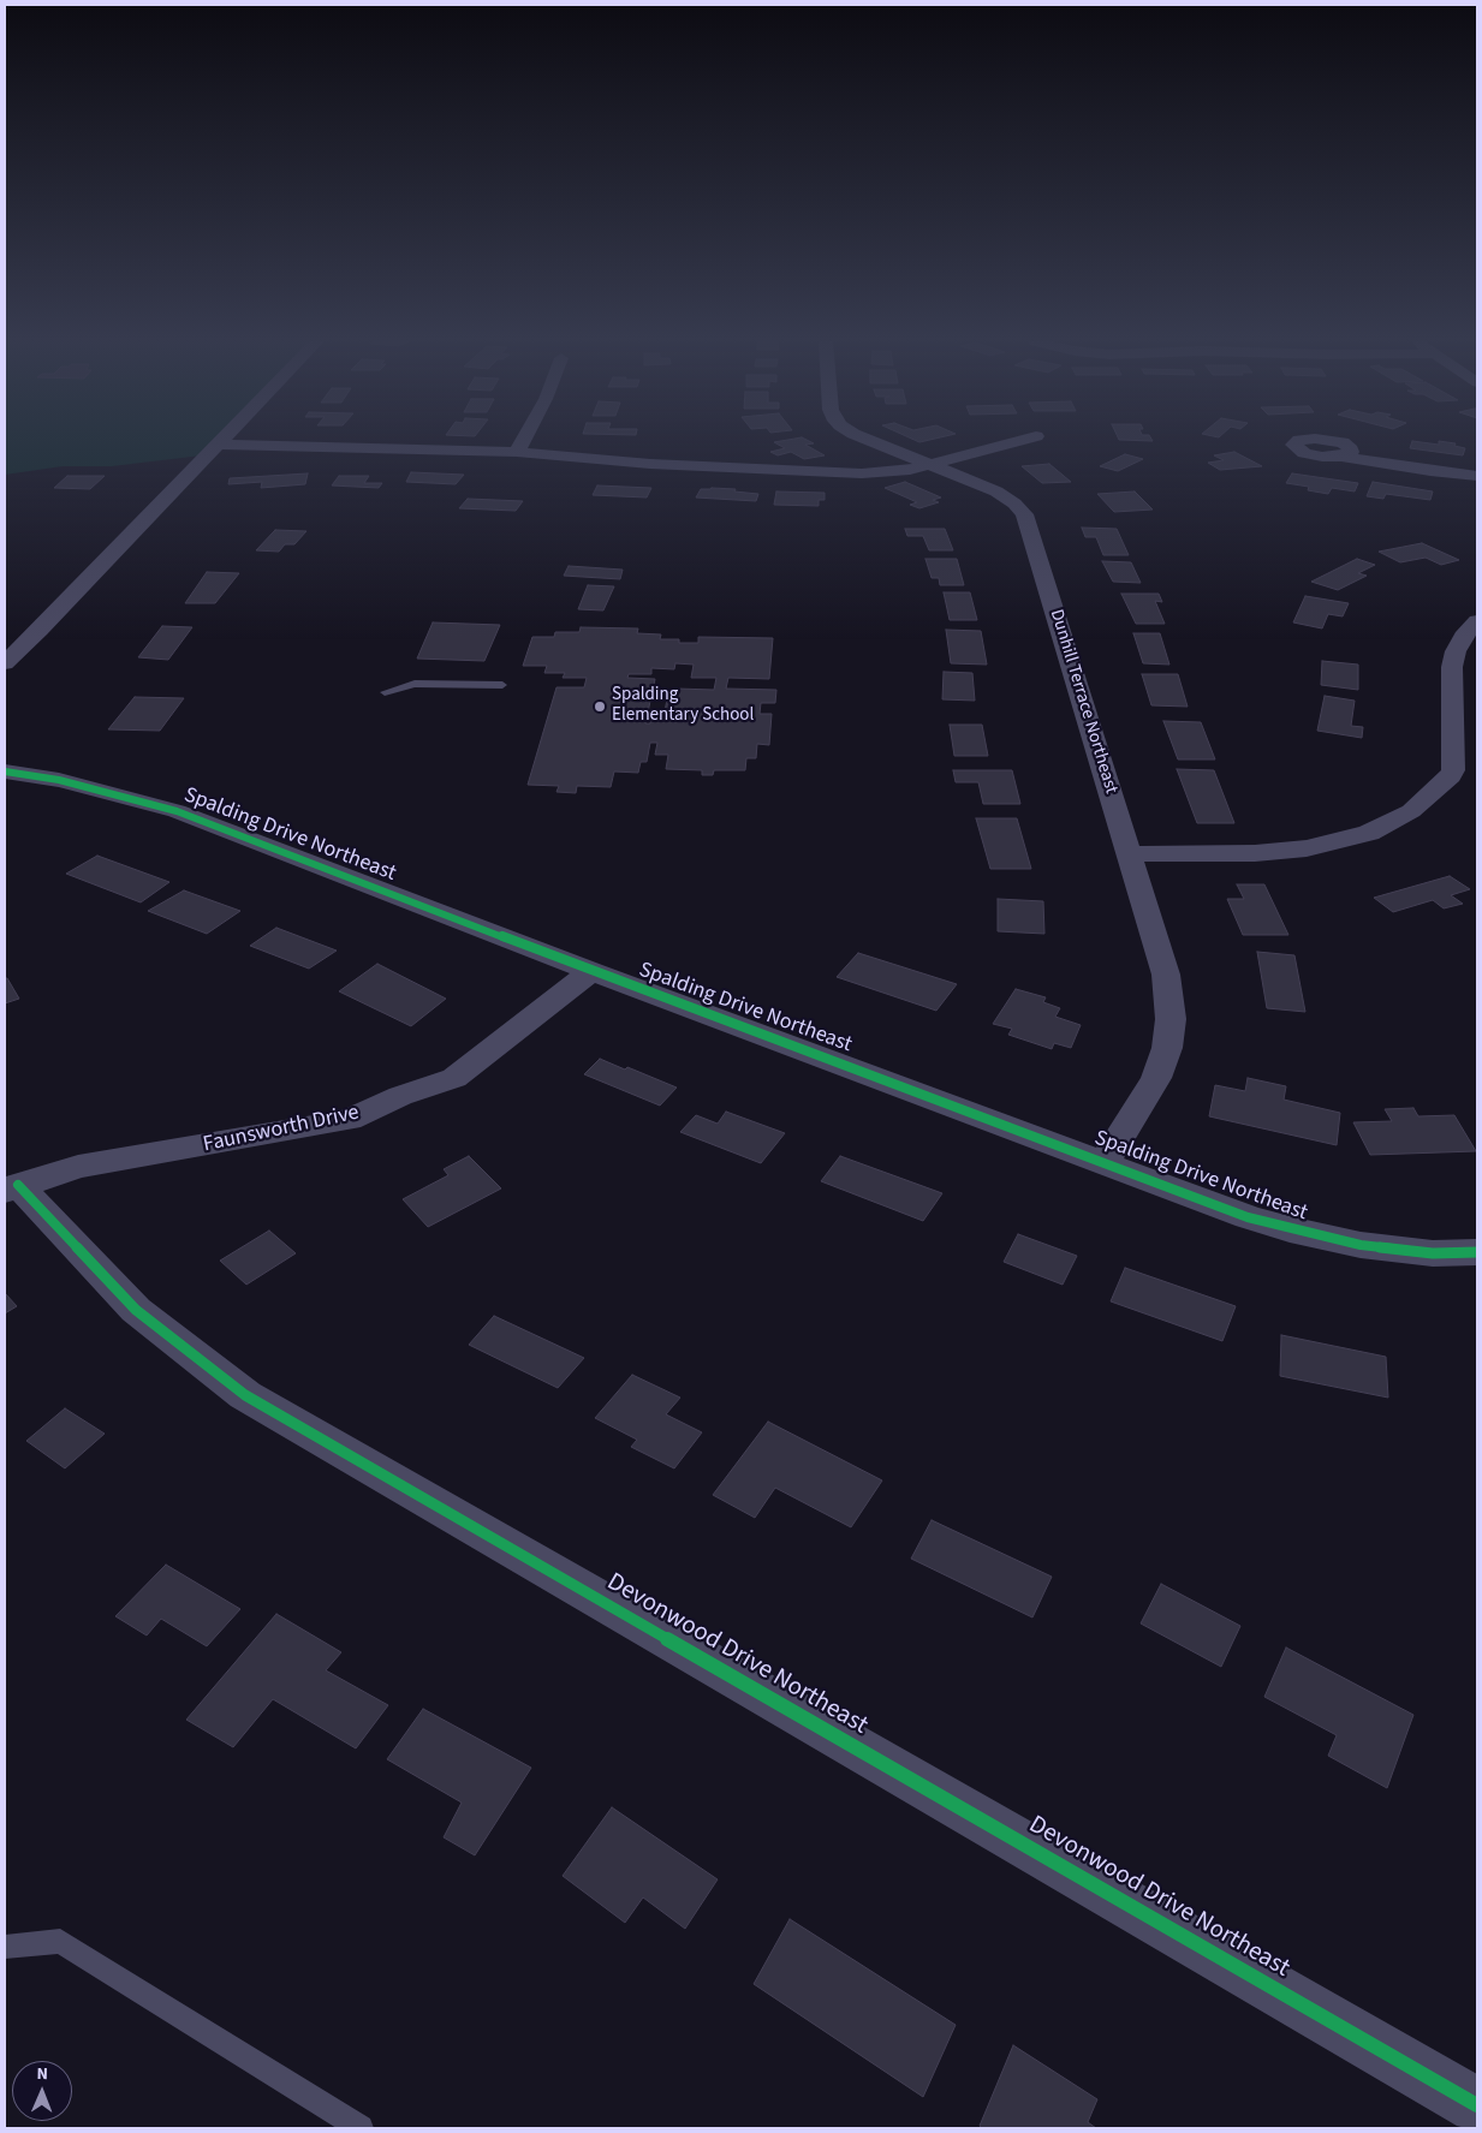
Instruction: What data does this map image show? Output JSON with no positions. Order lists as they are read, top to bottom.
{
  "streets": {
    "street": [
      "Dunhill Terrace Northeast",
      "Spalding Drive Northeast",
      "Faunsworth Drive",
      "Devonwood Drive Northeast"
    ]
  },
  "crossings": [
    ["Dunhill Terrace Northeast", "Spalding Drive Northeast"],
    ["Spalding Drive Northeast", "Faunsworth Drive"],
    ["Faunsworth Drive", "Devonwood Drive Northeast"]
  ],
  "places": ["Spalding Elementary School"],
  "north": "top"
}
